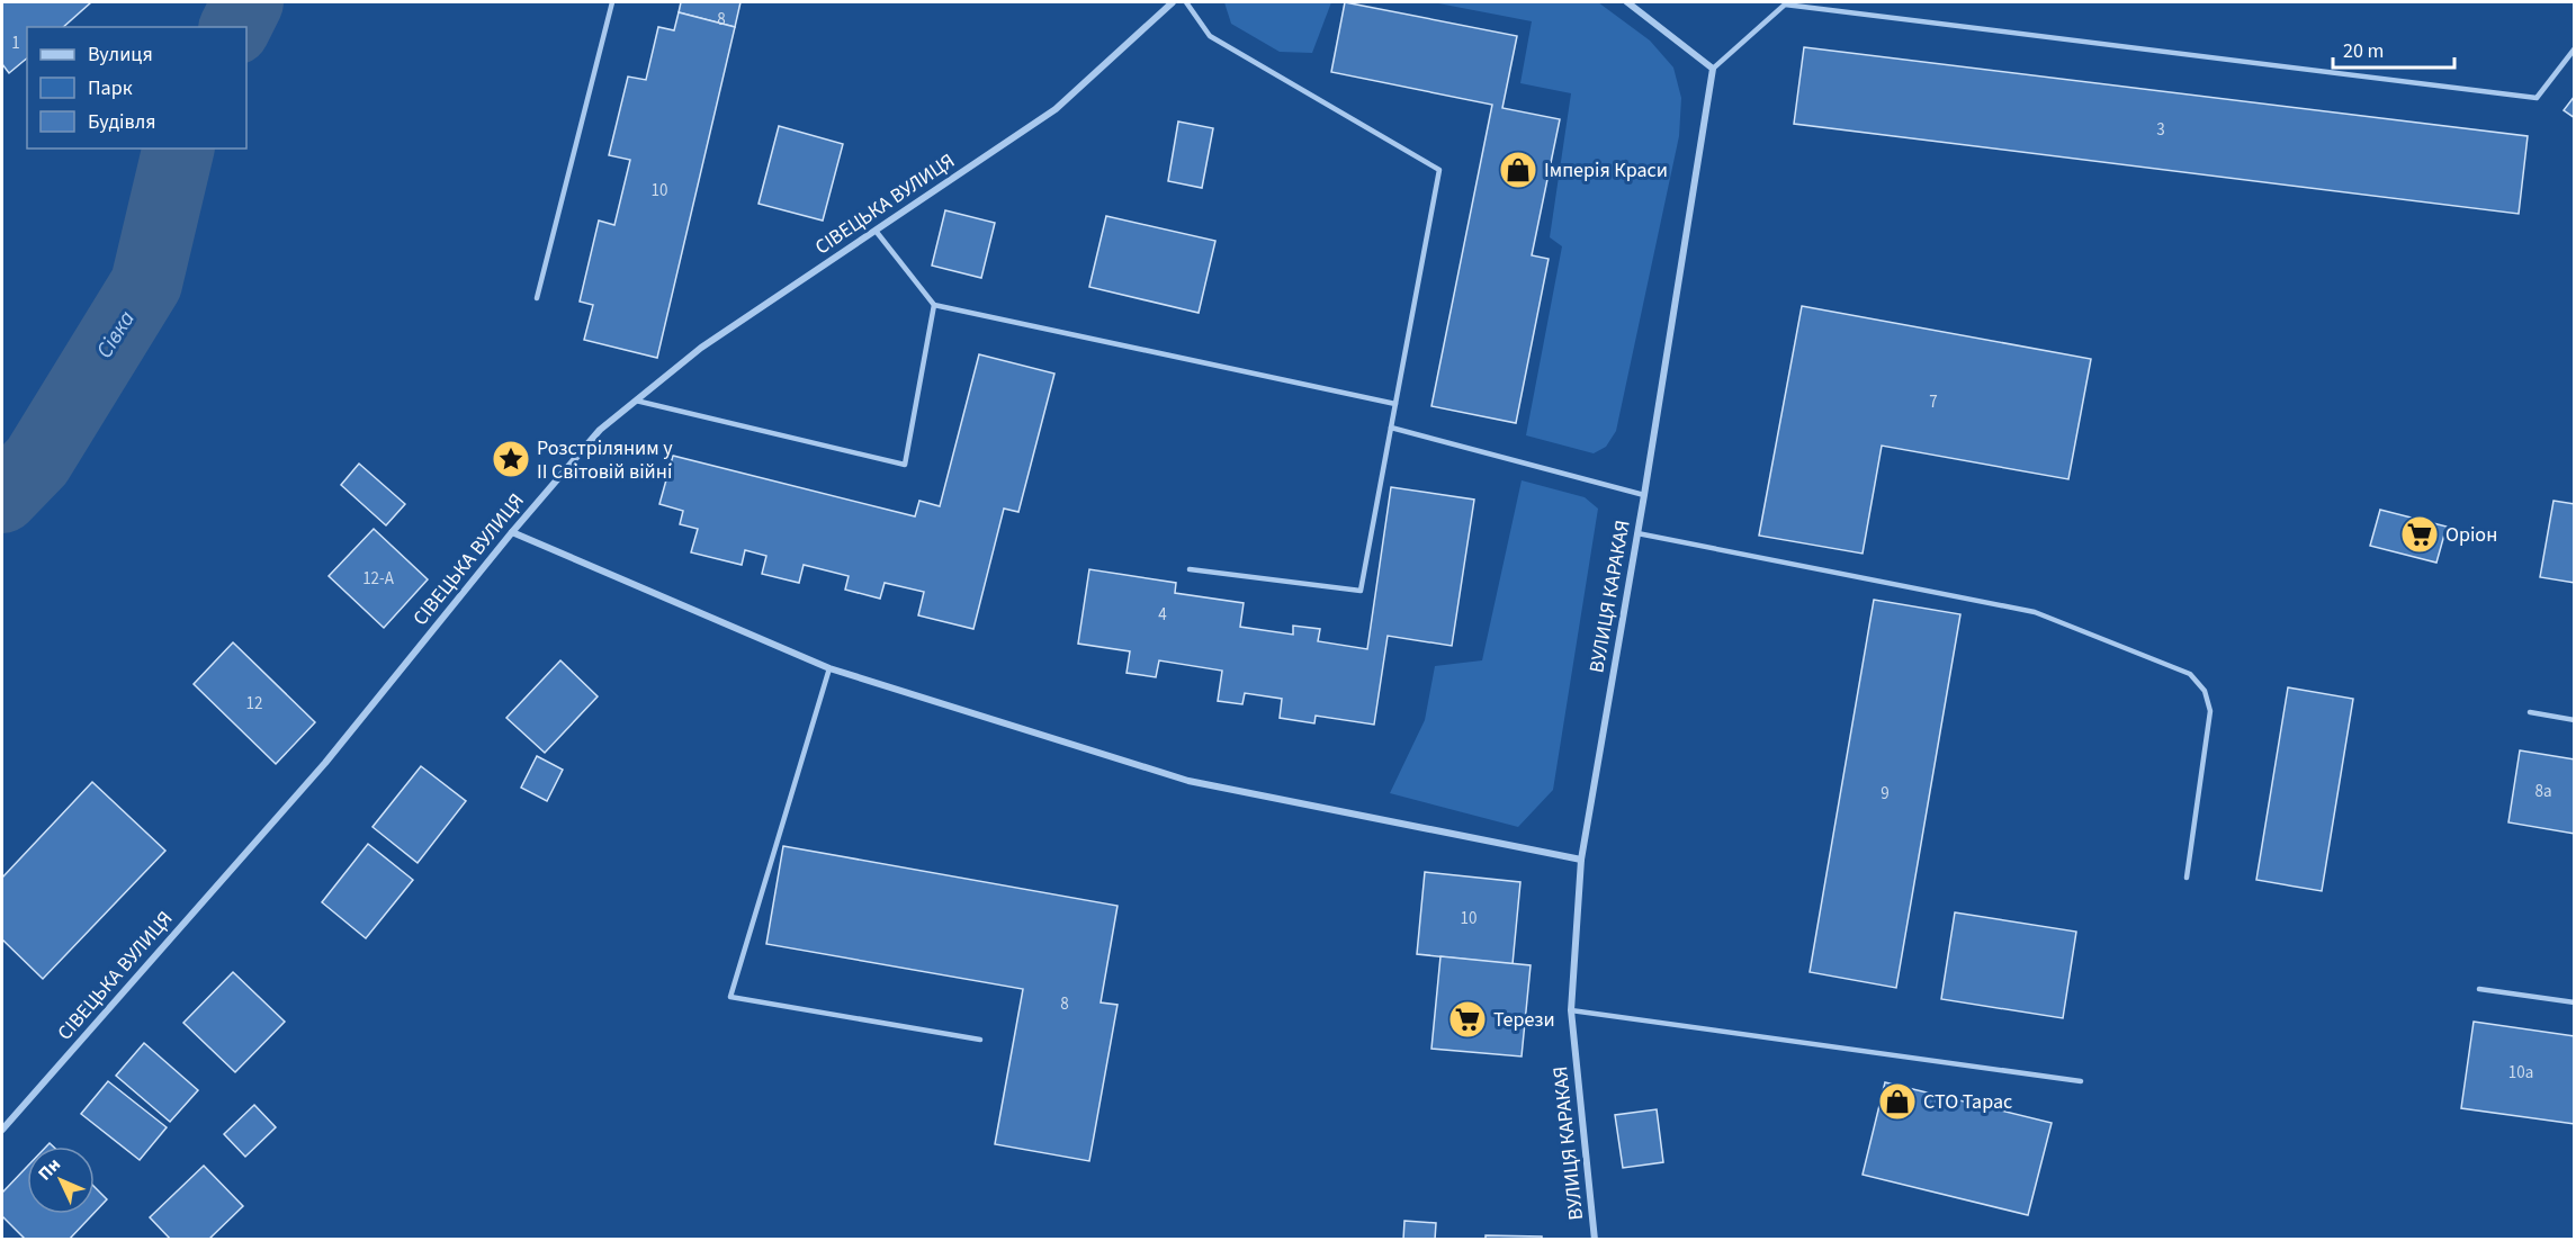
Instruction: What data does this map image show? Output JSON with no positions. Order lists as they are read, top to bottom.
{
  "streets": {
    "street": ["СІВЕЦЬКА ВУЛИЦЯ", "ВУЛИЦЯ КАРАКАЯ"]
  },
  "water": ["Сівка"],
  "places": {
    "shop": ["Імперія Краси", "СТО Тарас"],
    "place": ["Розстріляним у II Світовій війні"],
    "supermarket": ["Оріон", "Терези"]
  },
  "house_numbers": [
    "8",
    "1",
    "3",
    "10",
    "7",
    "12-А",
    "4",
    "12",
    "8а",
    "9",
    "10",
    "8",
    "10а"
  ],
  "legend": ["Вулиця", "Парк", "Будівля"],
  "scale_bar": "20 m",
  "north": "top left"
}
